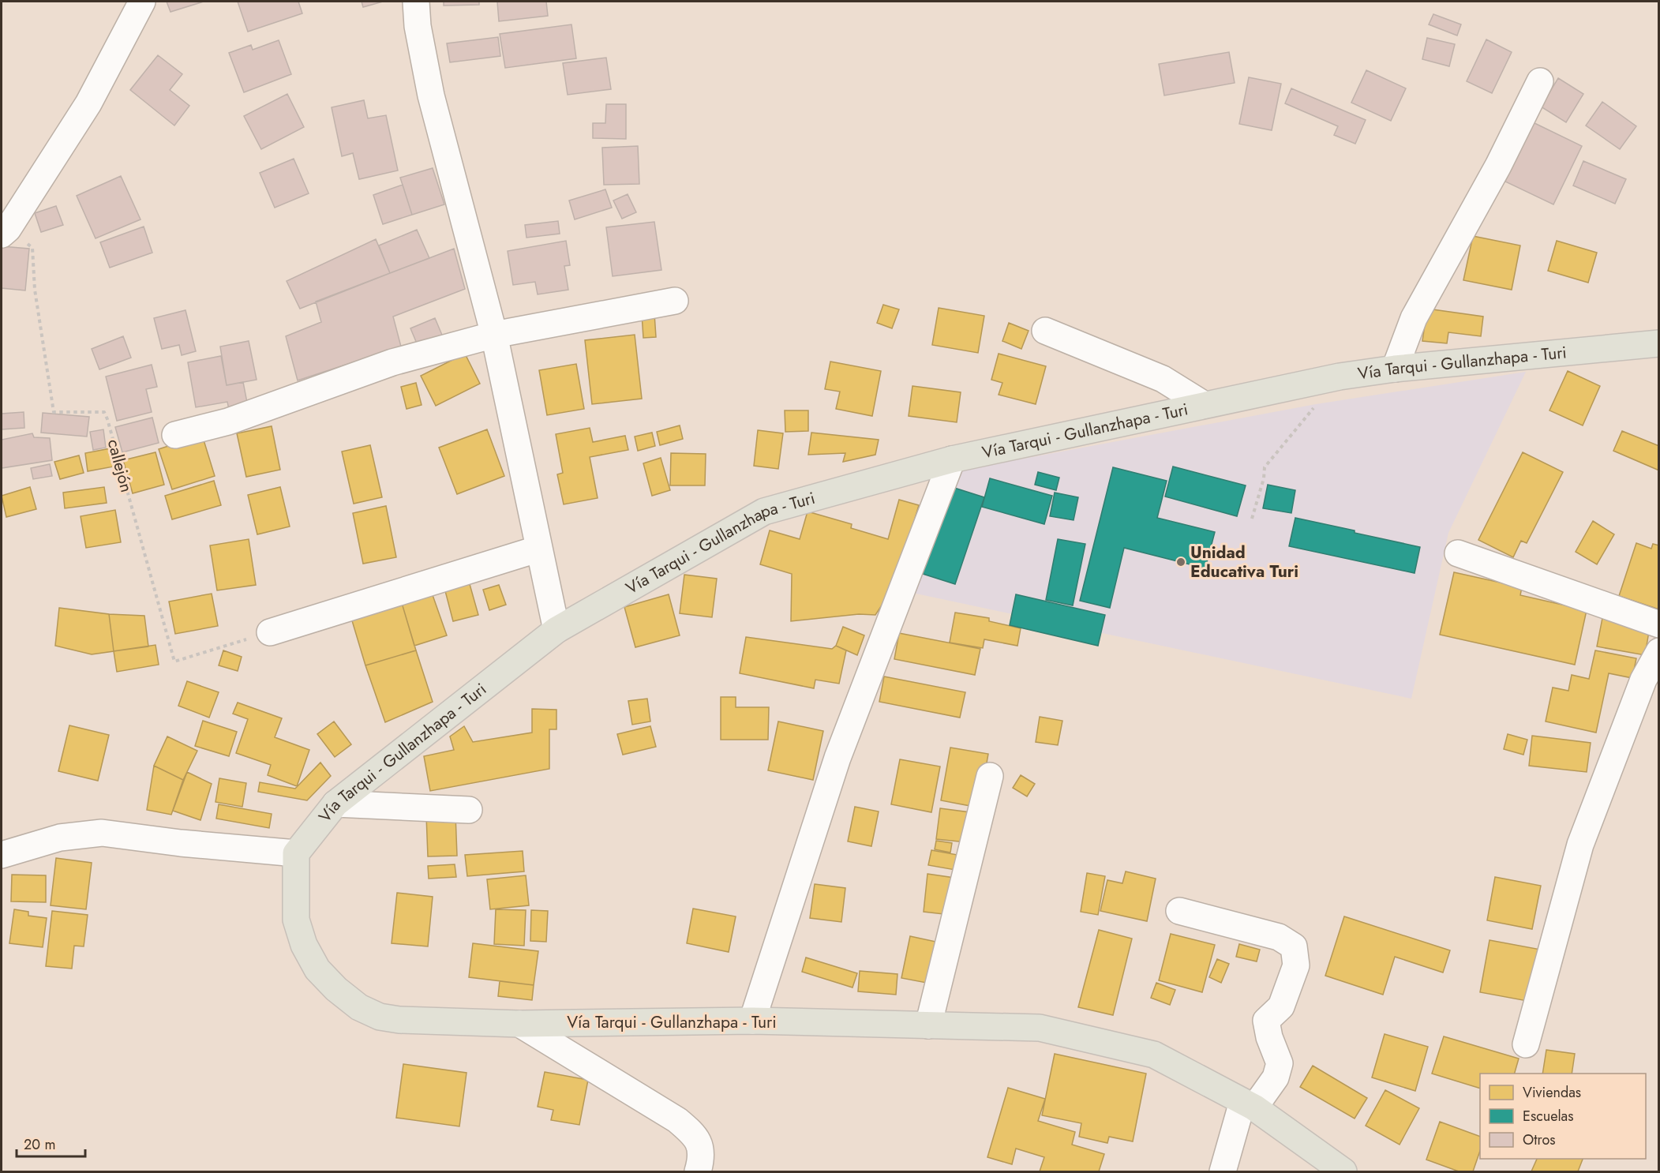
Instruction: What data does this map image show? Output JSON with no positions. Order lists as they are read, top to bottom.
{
  "streets": {
    "main road": ["Vía Tarqui - Gullanzhapa - Turi"],
    "path": ["callejón"]
  },
  "places": ["Unidad Educativa Turi"],
  "legend": ["Viviendas", "Escuelas", "Otros"],
  "scale_bar": "20 m"
}
